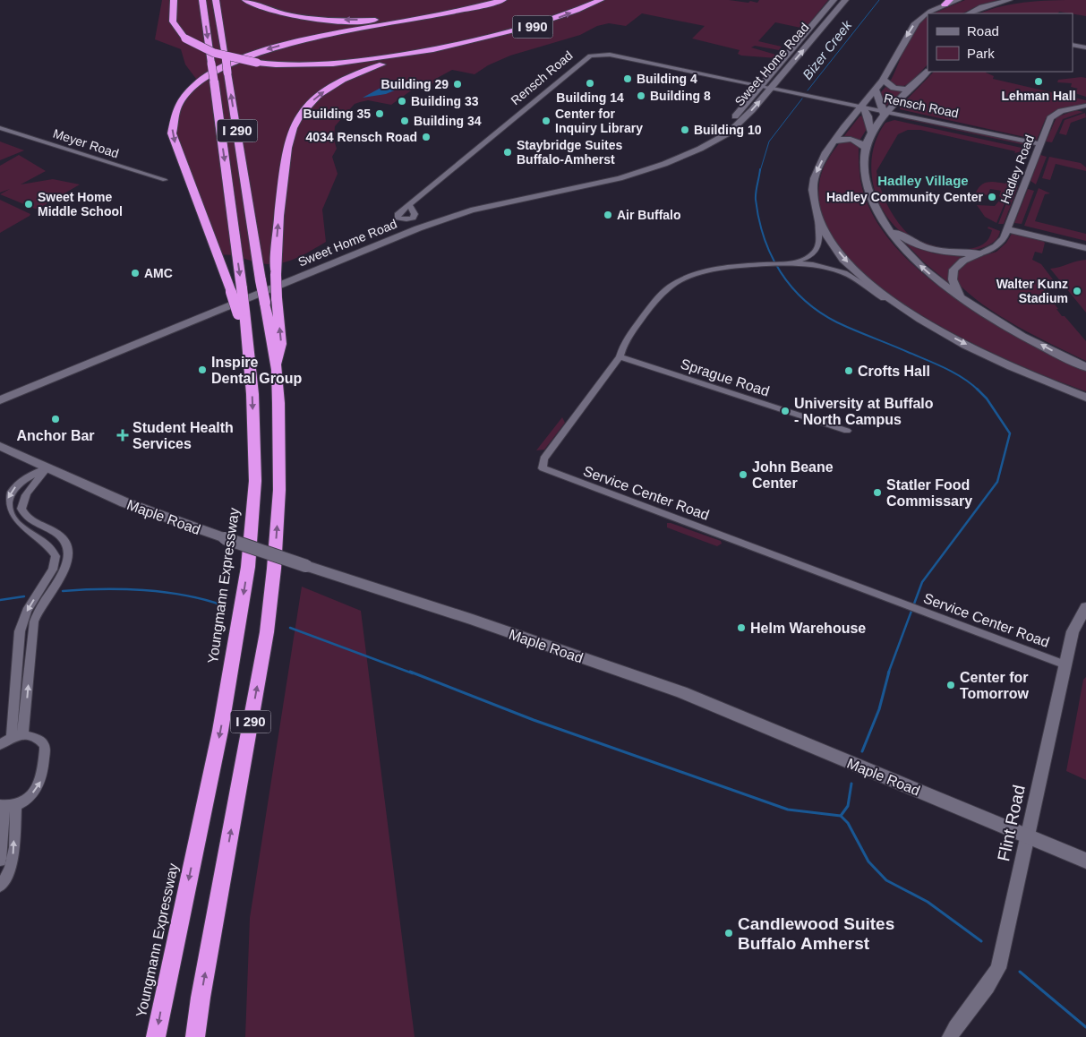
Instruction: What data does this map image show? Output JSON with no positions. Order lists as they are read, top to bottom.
{
  "streets": {
    "highway": ["I 990", "I 290", "Youngmann Expressway"],
    "main road": ["Sweet Home Road", "Maple Road"],
    "street": [
      "Rensch Road",
      "Meyer Road",
      "Hadley Road",
      "Sprague Road",
      "Service Center Road",
      "Flint Road"
    ]
  },
  "crossings": [
    ["Sweet Home Road", "Rensch Road"],
    ["Rensch Road", "Hadley Road"],
    ["I 290", "Youngmann Expressway"],
    ["Sprague Road", "Service Center Road"],
    ["Service Center Road", "Flint Road"],
    ["Maple Road", "Flint Road"]
  ],
  "districts": ["Hadley Village"],
  "water": ["Bizer Creek"],
  "places": {
    "other": [
      "Building 4",
      "Lehman Hall",
      "Building 14",
      "Building 29",
      "Building 8",
      "Building 33",
      "Building 35",
      "Building 34",
      "Center for Inquiry Library",
      "Building 10",
      "4034 Rensch Road",
      "Staybridge Suites Buffalo-Amherst",
      "Hadley Community Center",
      "Sweet Home Middle School",
      "Air Buffalo",
      "AMC",
      "Walter Kunz Stadium",
      "Inspire Dental Group",
      "Crofts Hall",
      "University at Buffalo - North Campus",
      "Anchor Bar",
      "John Beane Center",
      "Statler Food Commissary",
      "Helm Warehouse",
      "Center for Tomorrow",
      "Candlewood Suites Buffalo Amherst"
    ],
    "health": ["Student Health Services"]
  },
  "legend": ["Road", "Park"]
}
